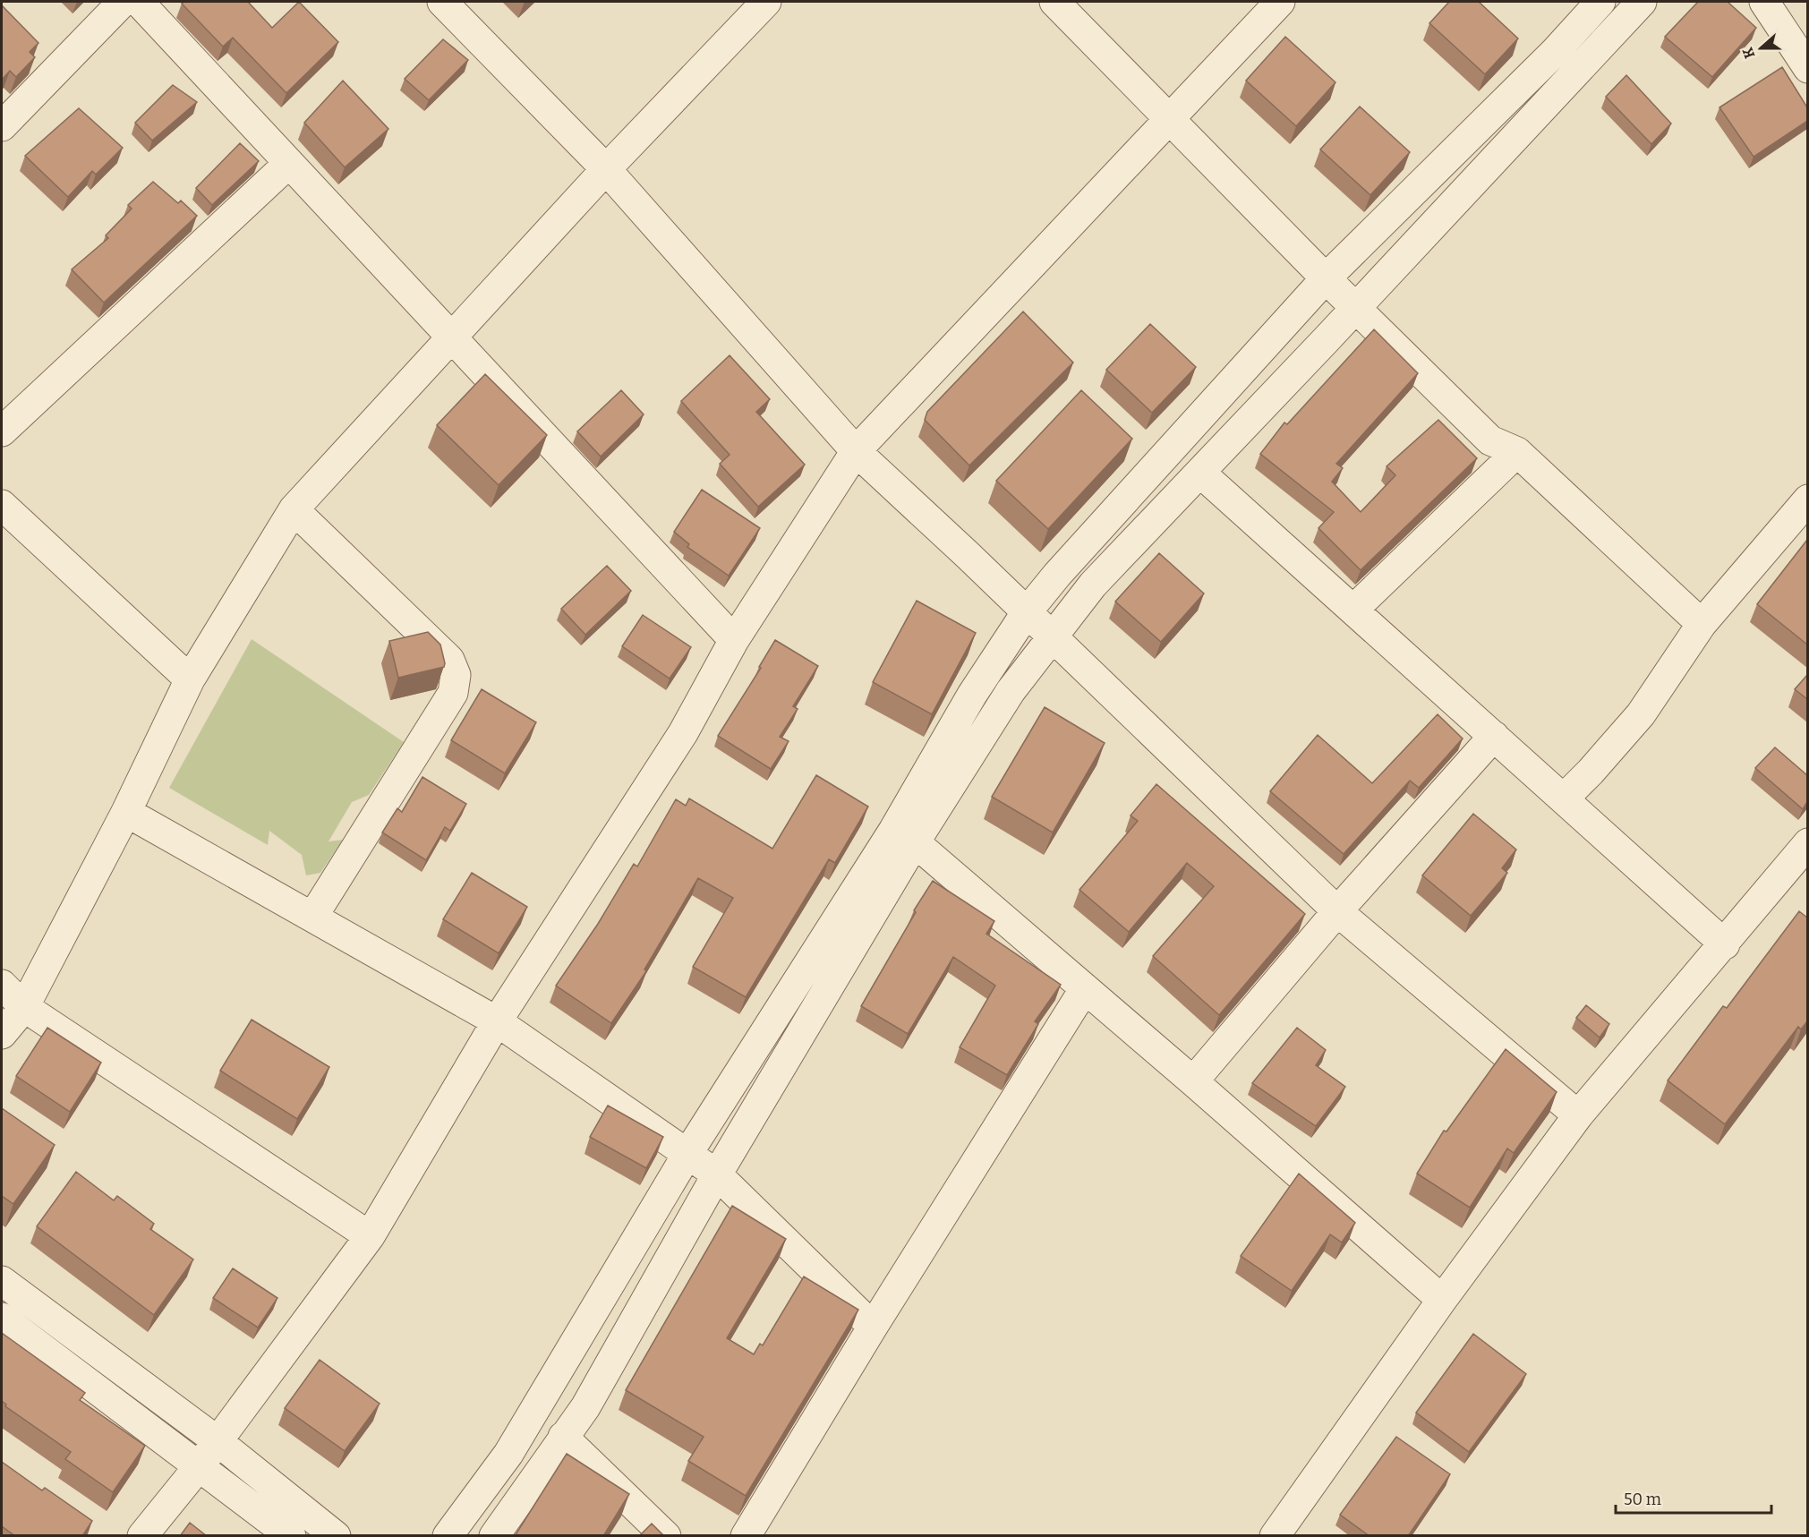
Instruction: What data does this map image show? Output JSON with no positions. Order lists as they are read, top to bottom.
{
  "scale_bar": "50 m",
  "north": "left"
}
